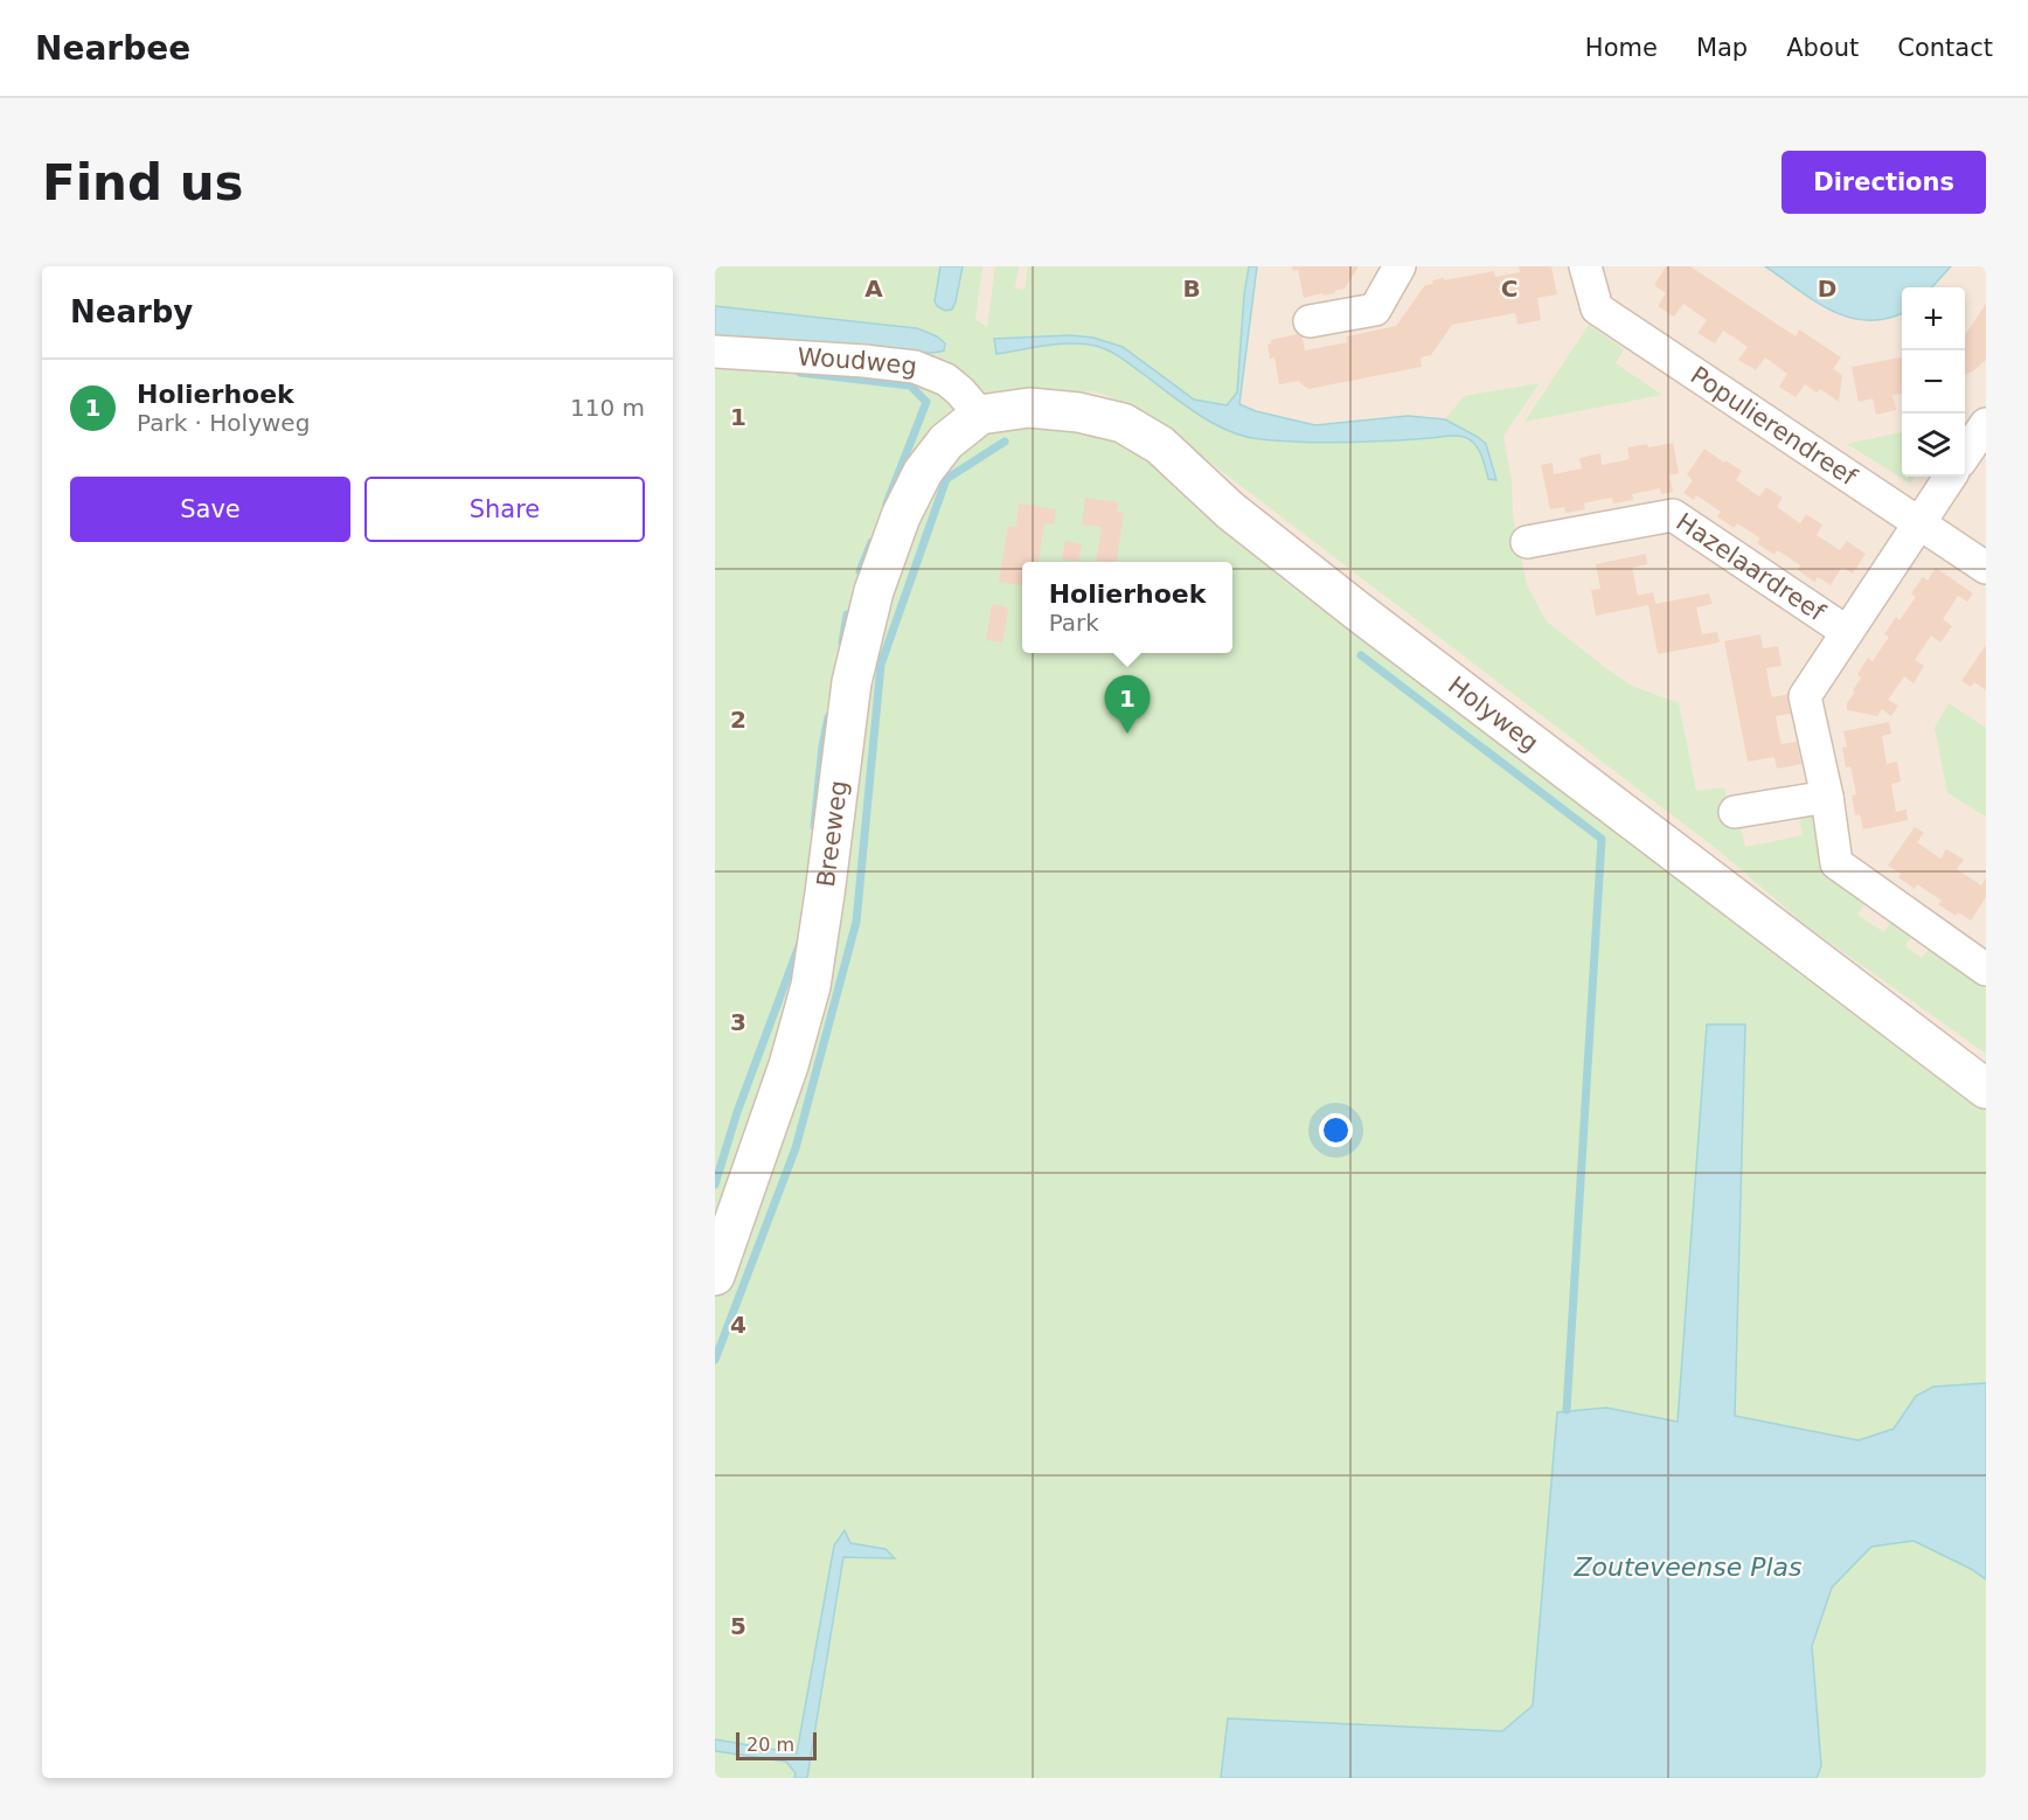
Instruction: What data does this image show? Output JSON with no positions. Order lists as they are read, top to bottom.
{
  "streets": {
    "street": [
      "Woudweg",
      "Populierendreef",
      "Hazelaardreef",
      "Holyweg",
      "Breeweg"
    ]
  },
  "crossings": [
    ["Woudweg", "Holyweg"],
    ["Woudweg", "Breeweg"],
    ["Populierendreef", "Hazelaardreef"],
    ["Holyweg", "Breeweg"]
  ],
  "water": ["Zouteveense Plas"],
  "scale_bar": "20 m",
  "page": {
    "header": "Nearbee",
    "nav": [
      "Home",
      "Map",
      "About",
      "Contact"
    ],
    "buttons": [
      "Directions",
      ["Save", "Share"]
    ],
    "title": "Find us",
    "heading": "Nearby",
    "map_buttons": ["+", "−"],
    "list": [
      {
        "mark": "1",
        "name": "Holierhoek",
        "note": "Park · Holyweg",
        "value": "110 m"
      }
    ],
    "popup": ["Holierhoek", "Park"],
    "pins": "1",
    "scale": "20 m"
  },
  "grid": {
    "columns": [
      "A",
      "B",
      "C",
      "D"
    ],
    "rows": [
      "1",
      "2",
      "3",
      "4",
      "5"
    ]
  }
}
